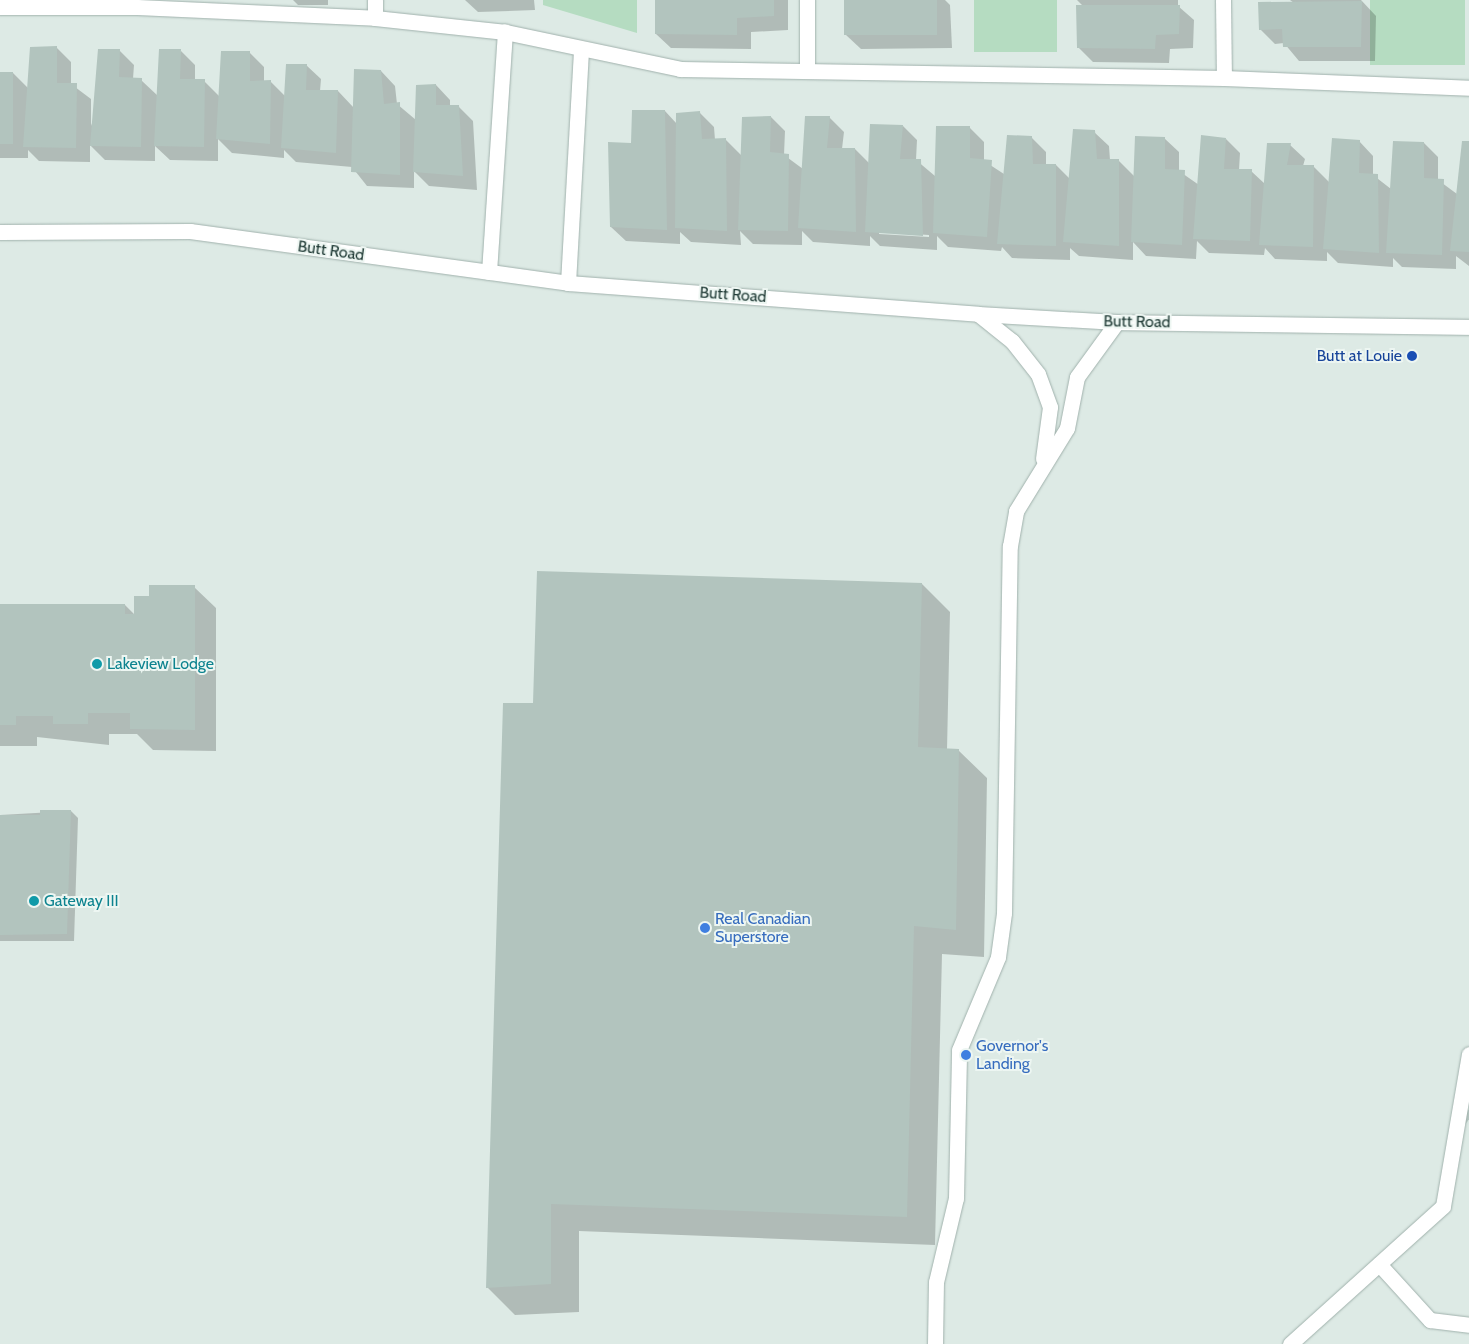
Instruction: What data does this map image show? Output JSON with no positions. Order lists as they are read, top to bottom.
{
  "streets": {
    "street": ["Butt Road"]
  },
  "places": [
    "Butt at Louie",
    "Lakeview Lodge",
    "Gateway III",
    "Real Canadian Superstore",
    "Governor's Landing"
  ]
}
